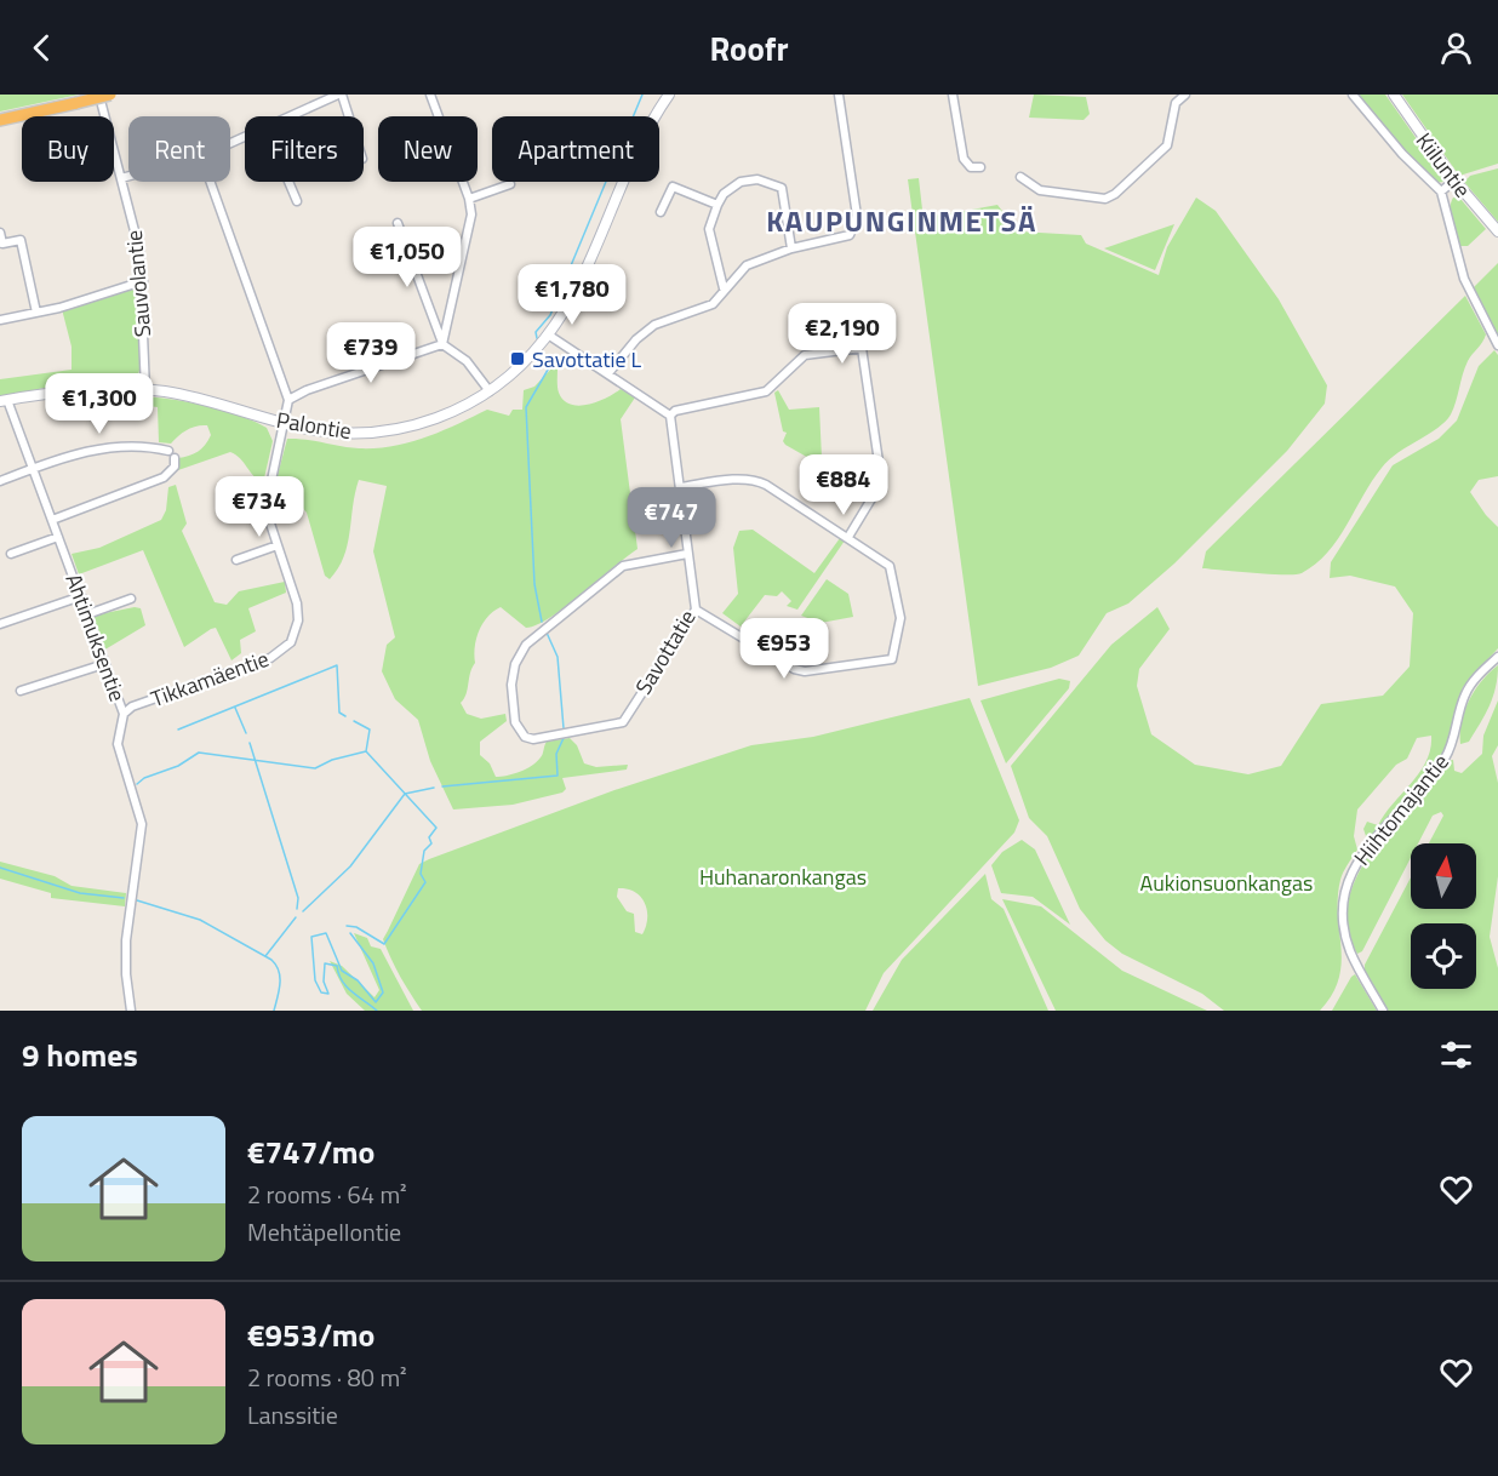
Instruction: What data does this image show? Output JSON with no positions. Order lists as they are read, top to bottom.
{
  "streets": {
    "street": [
      "Kiiluntie",
      "Sauvolantie",
      "Palontie",
      "Ahtimuksentie",
      "Savottatie",
      "Tikkamäentie",
      "Hiihtomajantie"
    ]
  },
  "crossings": [
    ["Sauvolantie", "Palontie"],
    ["Palontie", "Ahtimuksentie"],
    ["Palontie", "Tikkamäentie"],
    ["Ahtimuksentie", "Tikkamäentie"]
  ],
  "districts": ["KAUPUNGINMETSÄ"],
  "parks": ["Huhanaronkangas", "Aukionsuonkangas"],
  "places": {
    "transit": ["Savottatie L"]
  },
  "north": "top",
  "page": {
    "header": "Roofr",
    "chip": [
      "Buy",
      "Rent",
      "Filters",
      "New",
      "Apartment"
    ],
    "price": [
      "€1,050",
      "€1,780",
      "€2,190",
      "€739",
      "€1,300",
      "€884",
      "€734",
      "€747",
      "€953"
    ],
    "heading": "9 homes",
    "list": [
      {
        "name": "€747/mo",
        "note": "2 rooms · 64 m² · Mehtäpellontie"
      },
      {
        "name": "€953/mo",
        "note": "2 rooms · 80 m² · Lanssitie"
      }
    ]
  }
}
